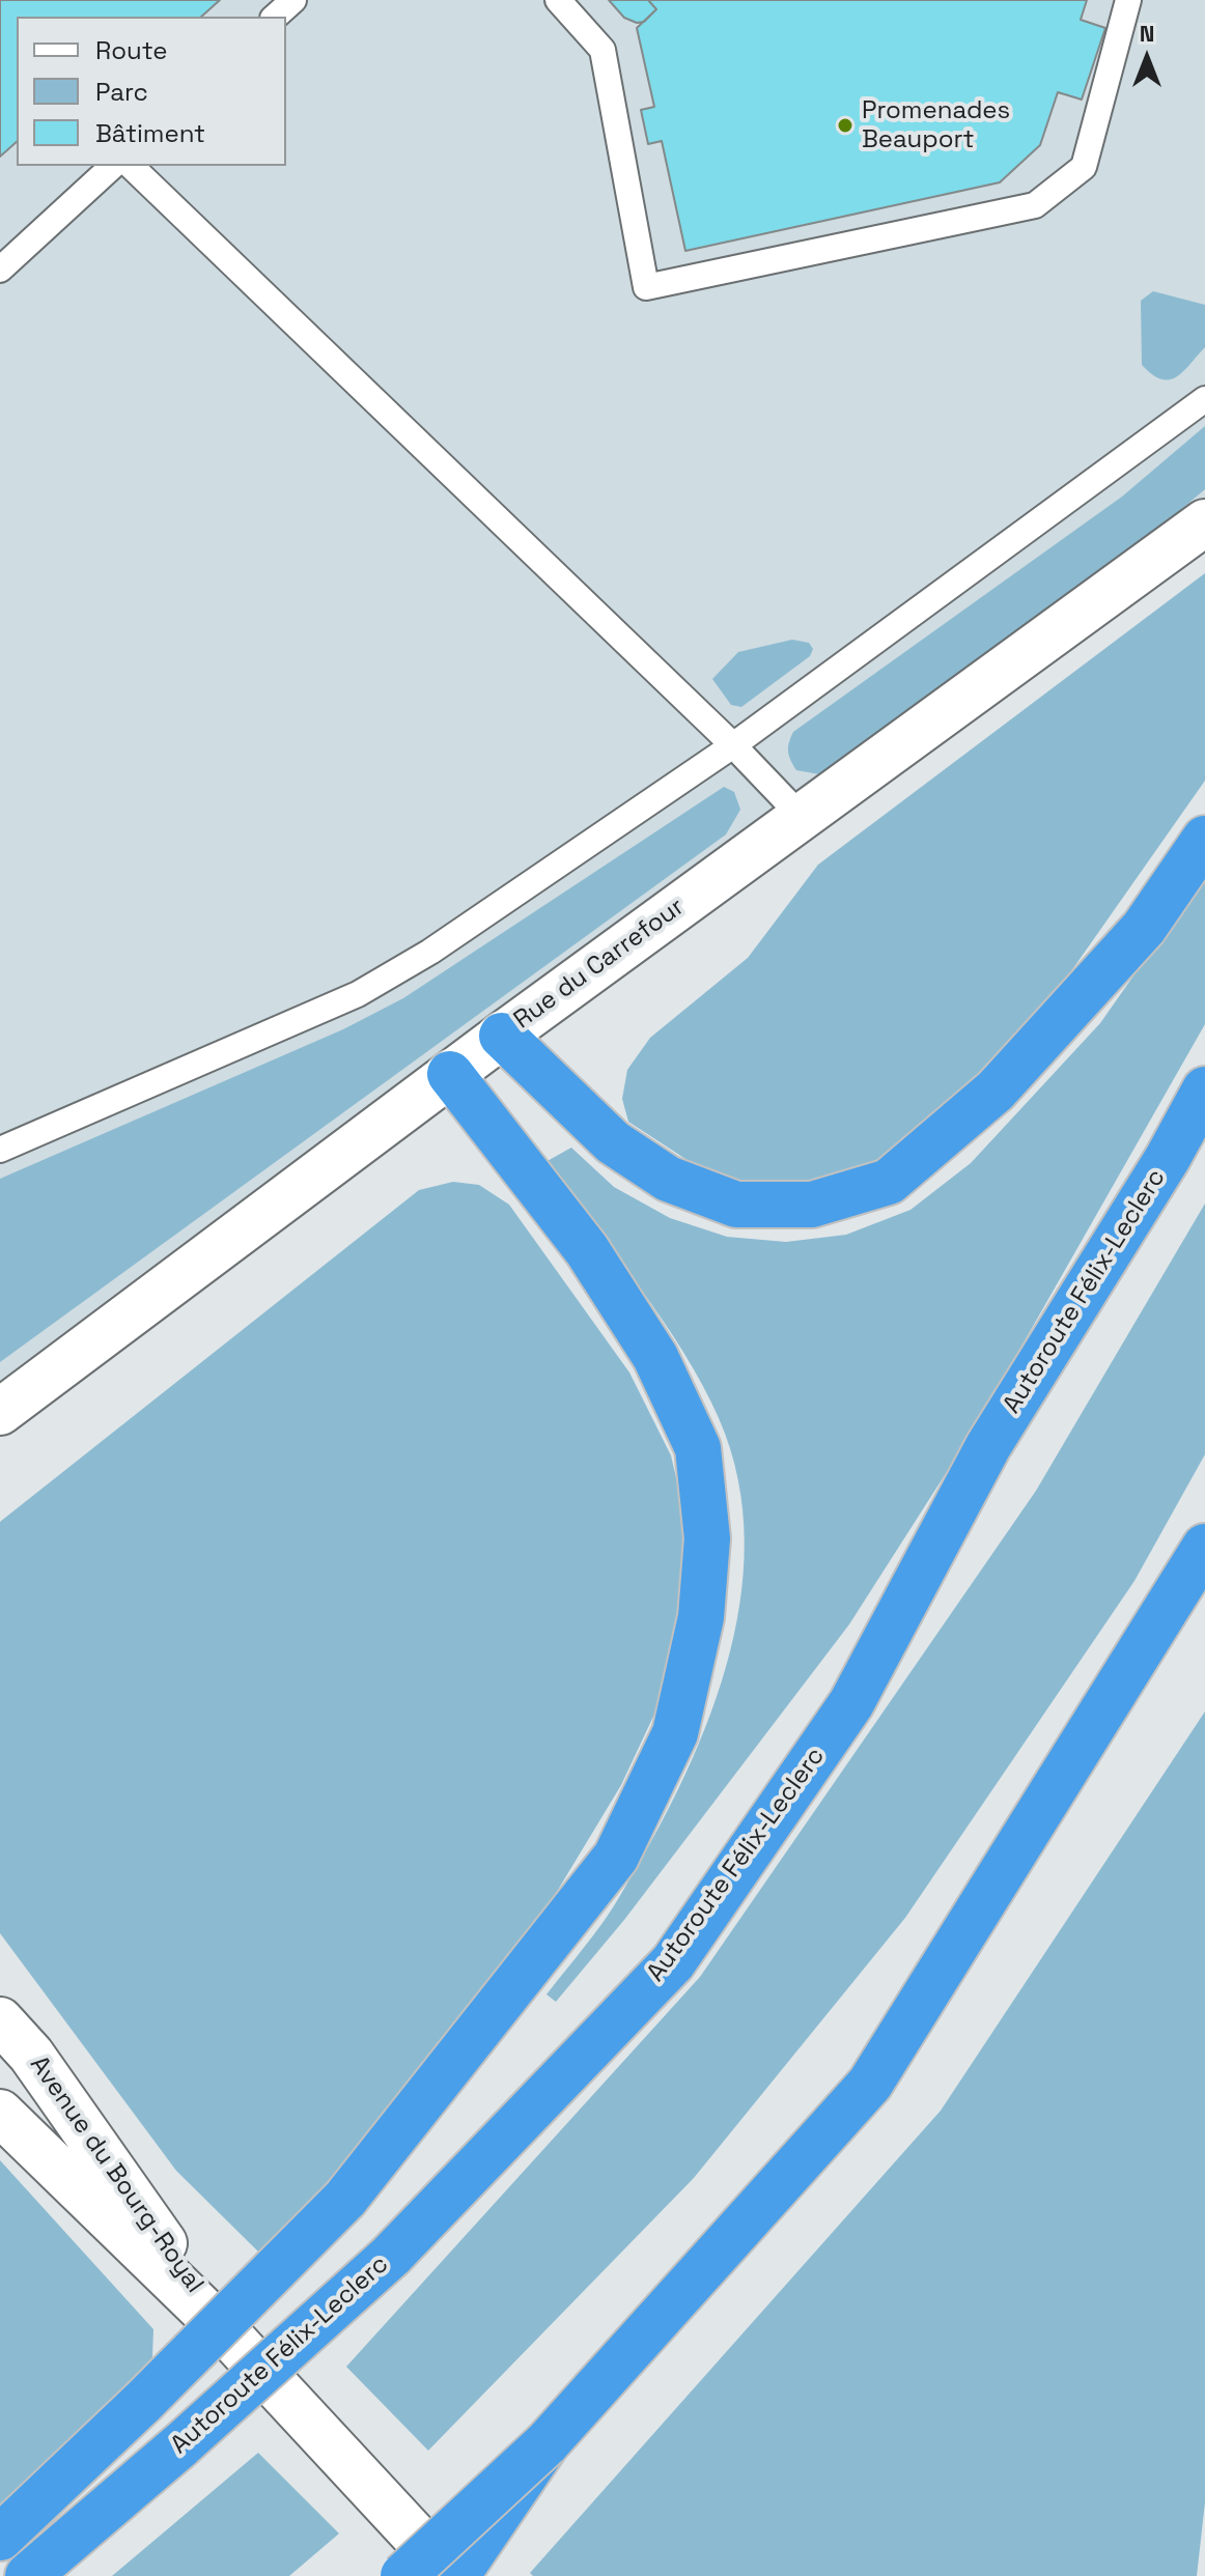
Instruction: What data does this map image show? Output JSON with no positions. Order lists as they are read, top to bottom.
{
  "streets": {
    "highway": ["Autoroute Félix-Leclerc"],
    "street": ["Rue du Carrefour", "Avenue du Bourg-Royal"]
  },
  "places": ["Promenades Beauport"],
  "legend": ["Route", "Parc", "Bâtiment"],
  "north": "top"
}
